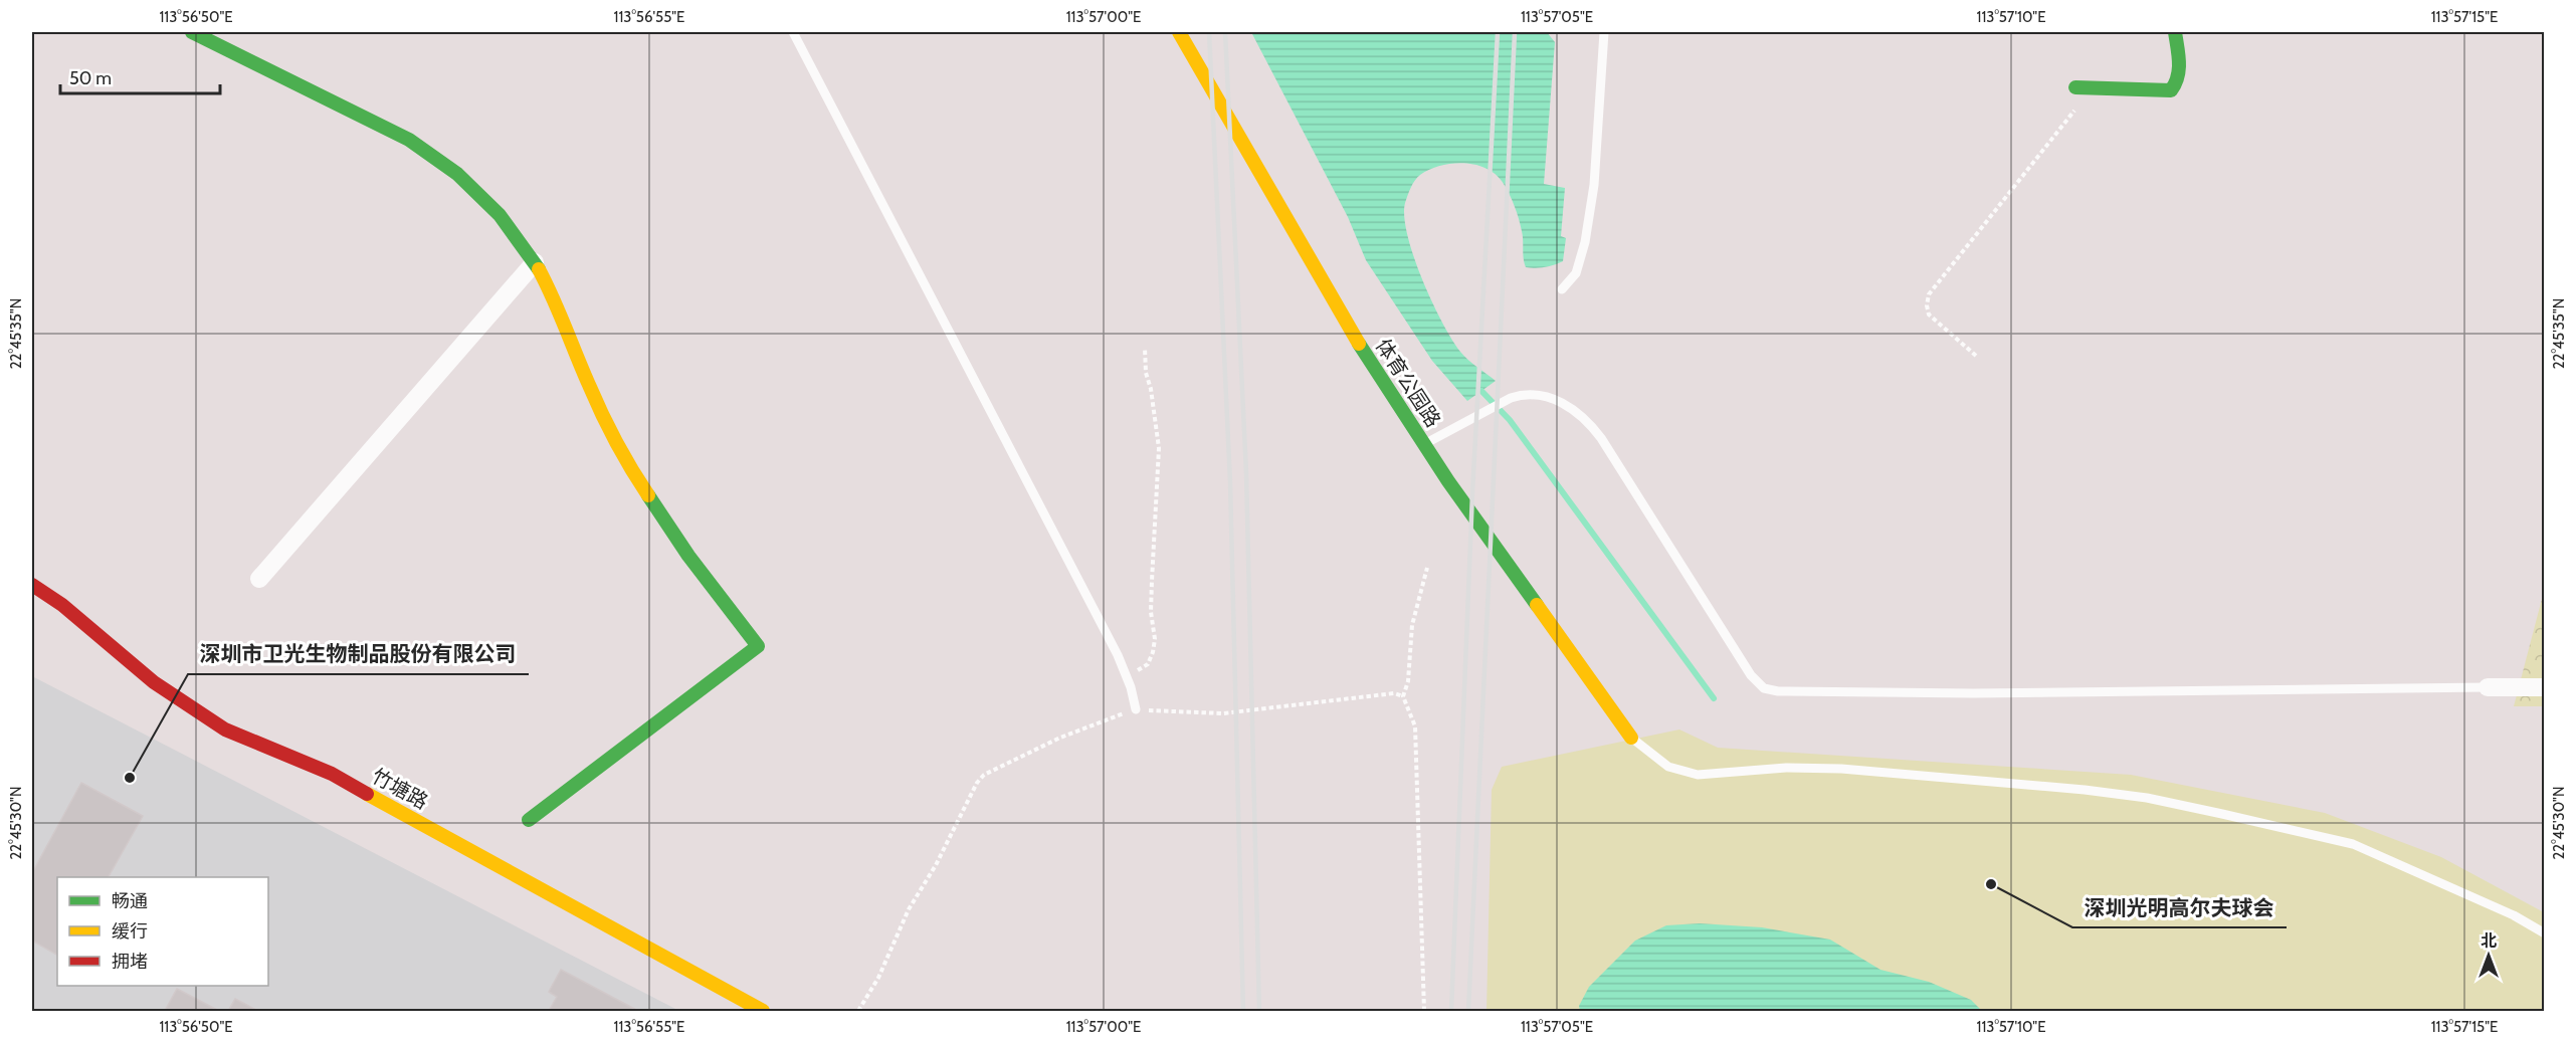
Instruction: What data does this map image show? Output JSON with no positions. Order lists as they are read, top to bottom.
{
  "streets": {
    "street": ["体育公园路", "竹塘路"]
  },
  "places": ["深圳市卫光生物制品股份有限公司", "深圳光明高尔夫球会"],
  "legend": ["畅通", "缓行", "拥堵"],
  "scale_bar": "50 m",
  "north": "top",
  "coordinates": [
    "113°56'50\"E",
    "113°56'55\"E",
    "113°57'00\"E",
    "113°57'05\"E",
    "113°57'10\"E",
    "113°57'15\"E",
    "22°45'35\"N",
    "22°45'30\"N"
  ]
}
